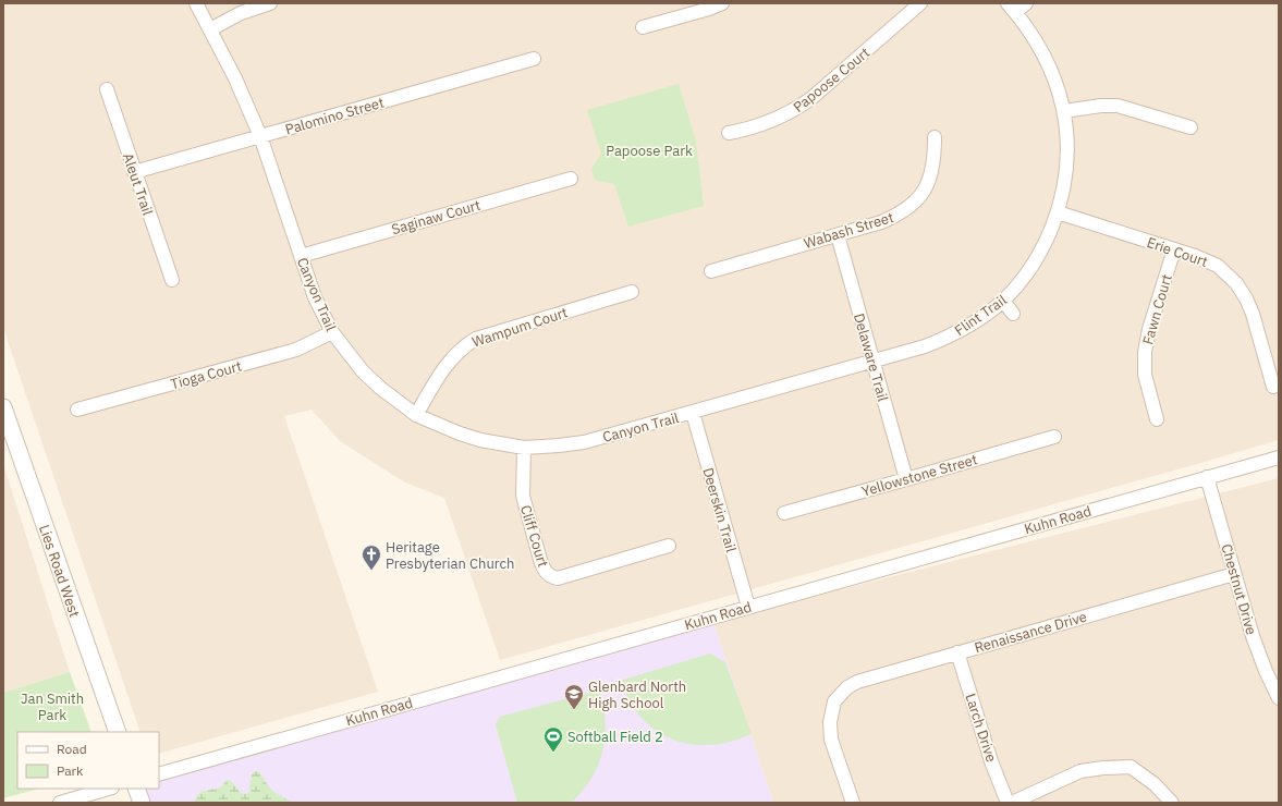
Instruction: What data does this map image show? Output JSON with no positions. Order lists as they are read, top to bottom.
{
  "streets": {
    "street": [
      "Papoose Court",
      "Palomino Street",
      "Aleut Trail",
      "Saginaw Court",
      "Wabash Street",
      "Erie Court",
      "Canyon Trail",
      "Fawn Court",
      "Flint Trail",
      "Wampum Court",
      "Delaware Trail",
      "Tioga Court",
      "Yellowstone Street",
      "Deerskin Trail",
      "Kuhn Road",
      "Cliff Court",
      "Lies Road West",
      "Chestnut Drive",
      "Renaissance Drive",
      "Larch Drive"
    ]
  },
  "crossings": [
    ["Palomino Street", "Aleut Trail"],
    ["Palomino Street", "Canyon Trail"],
    ["Saginaw Court", "Canyon Trail"],
    ["Wabash Street", "Delaware Trail"],
    ["Erie Court", "Fawn Court"],
    ["Erie Court", "Flint Trail"],
    ["Canyon Trail", "Flint Trail"],
    ["Canyon Trail", "Wampum Court"],
    ["Canyon Trail", "Tioga Court"],
    ["Canyon Trail", "Deerskin Trail"],
    ["Canyon Trail", "Cliff Court"],
    ["Flint Trail", "Delaware Trail"],
    ["Flint Trail", "Deerskin Trail"],
    ["Delaware Trail", "Yellowstone Street"],
    ["Deerskin Trail", "Kuhn Road"],
    ["Kuhn Road", "Chestnut Drive"],
    ["Chestnut Drive", "Renaissance Drive"],
    ["Renaissance Drive", "Larch Drive"]
  ],
  "parks": ["Papoose Park", "Jan Smith Park"],
  "places": {
    "church": ["Heritage Presbyterian Church"],
    "school or university": ["Glenbard North High School"],
    "sports": ["Softball Field 2"]
  },
  "legend": ["Road", "Park"]
}
